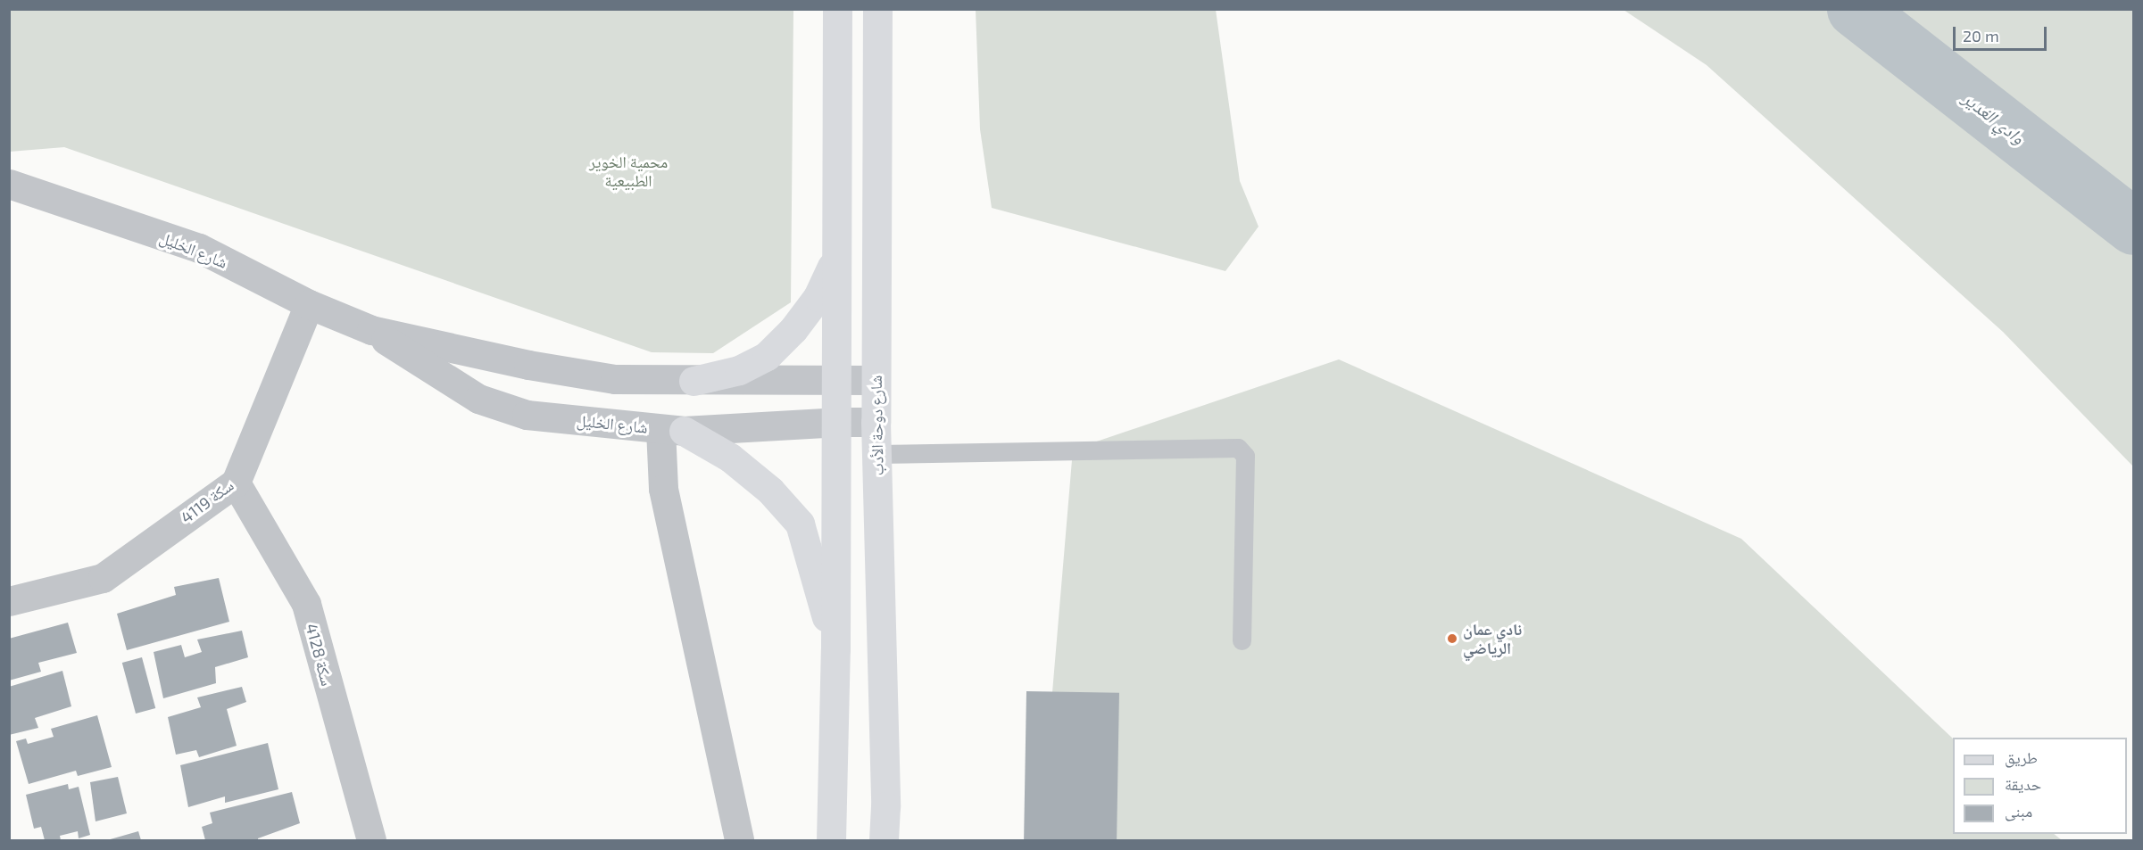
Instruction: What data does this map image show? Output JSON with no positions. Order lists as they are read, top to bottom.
{
  "streets": {
    "main road": ["شارع دوحة الأدب"],
    "street": ["شارع الخليل", "سكة 4119", "سكة 4128"]
  },
  "crossings": [
    ["شارع الخليل", "شارع دوحة الأدب"],
    ["شارع الخليل", "سكة 4119"],
    ["سكة 4119", "سكة 4128"]
  ],
  "water": ["وادي الغدير"],
  "parks": ["محمية الخوير الطبيعية"],
  "places": ["نادي عمان الرياضي"],
  "legend": ["طريق", "حديقة", "مبنى"],
  "scale_bar": "20 m"
}
